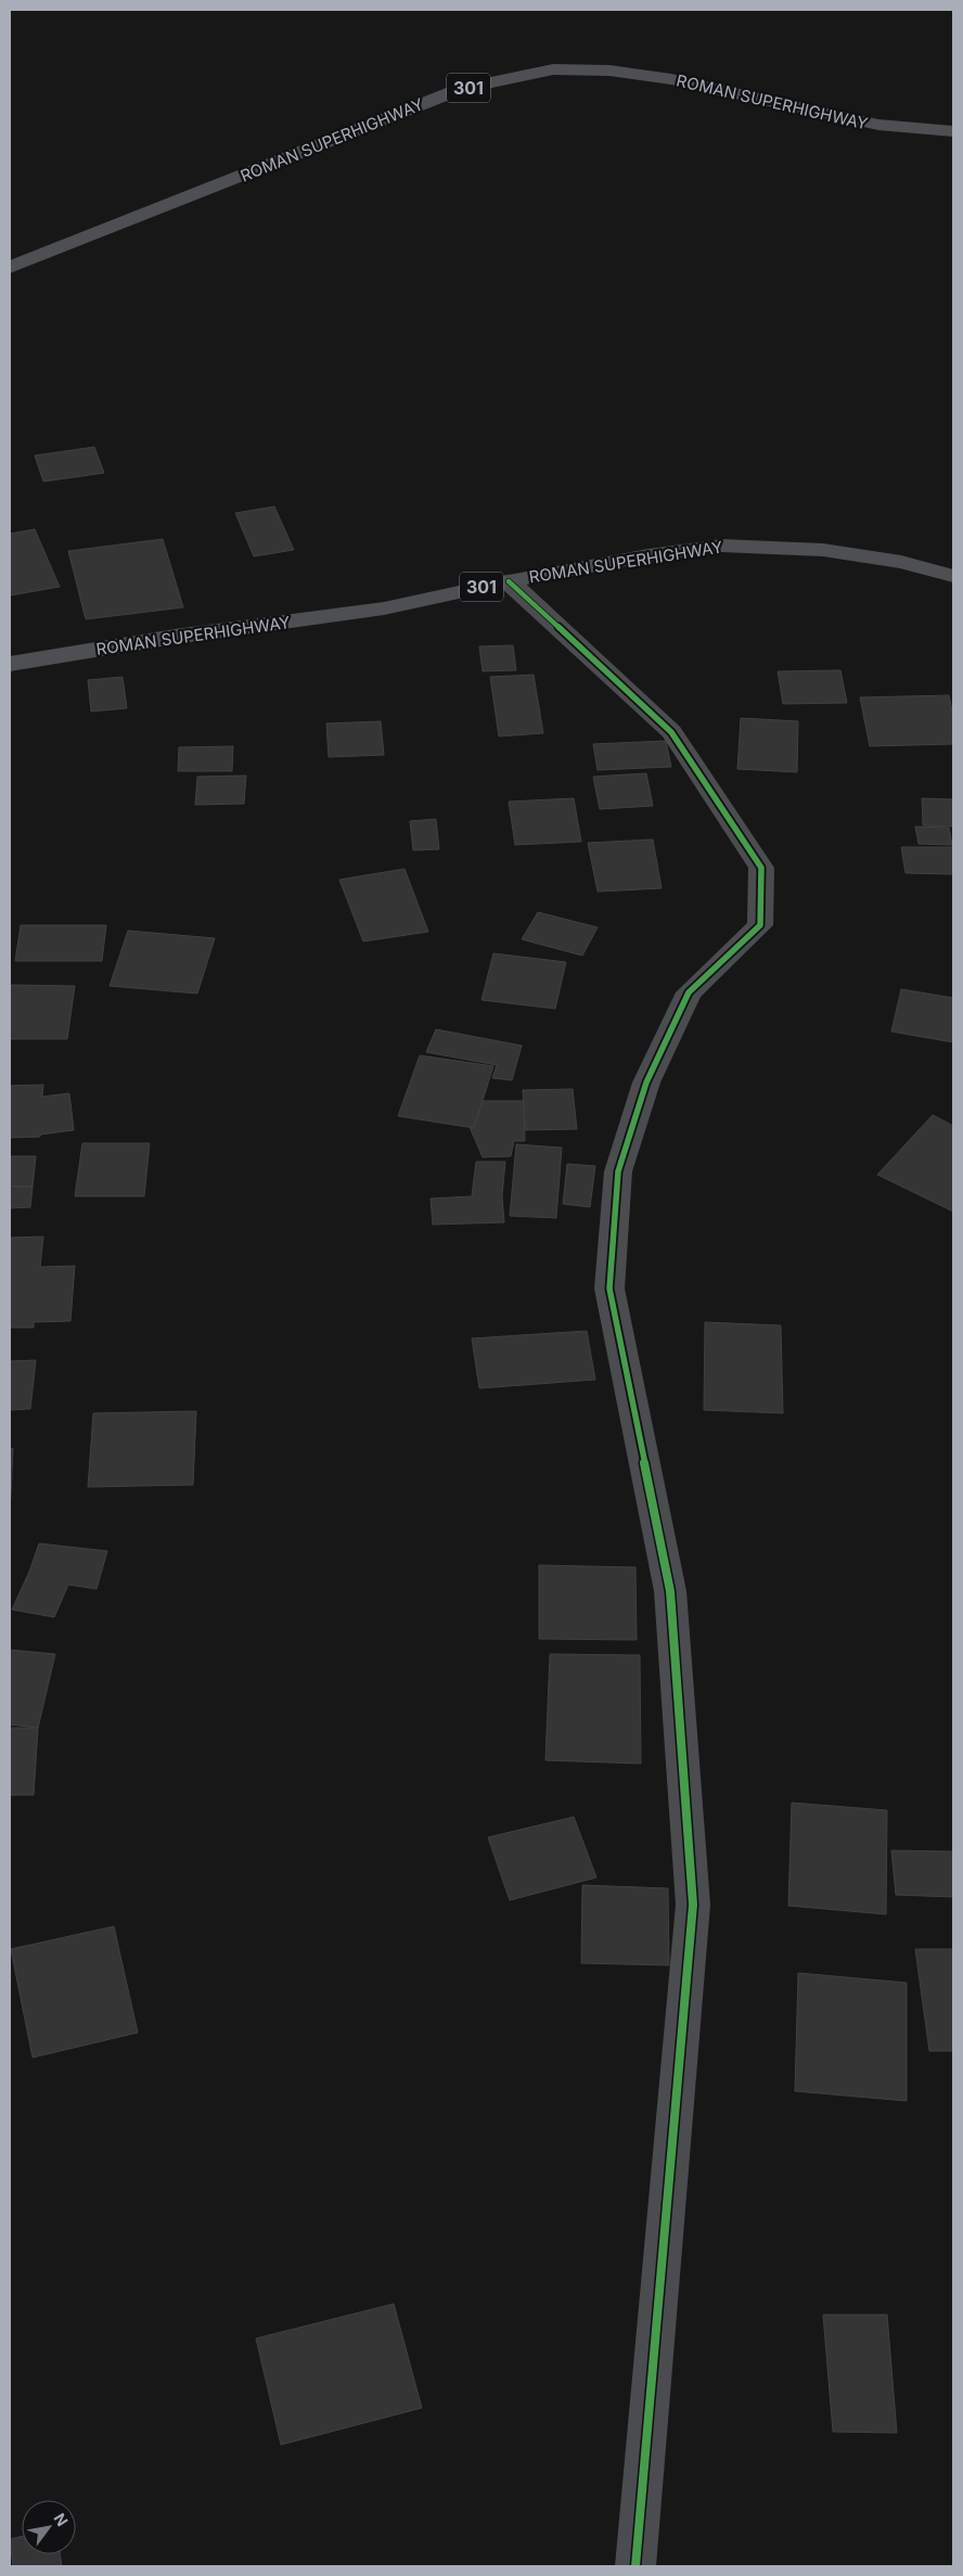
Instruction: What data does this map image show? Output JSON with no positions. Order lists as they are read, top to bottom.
{
  "streets": {
    "main road": ["301", "ROMAN SUPERHIGHWAY"]
  },
  "north": "top right"
}
